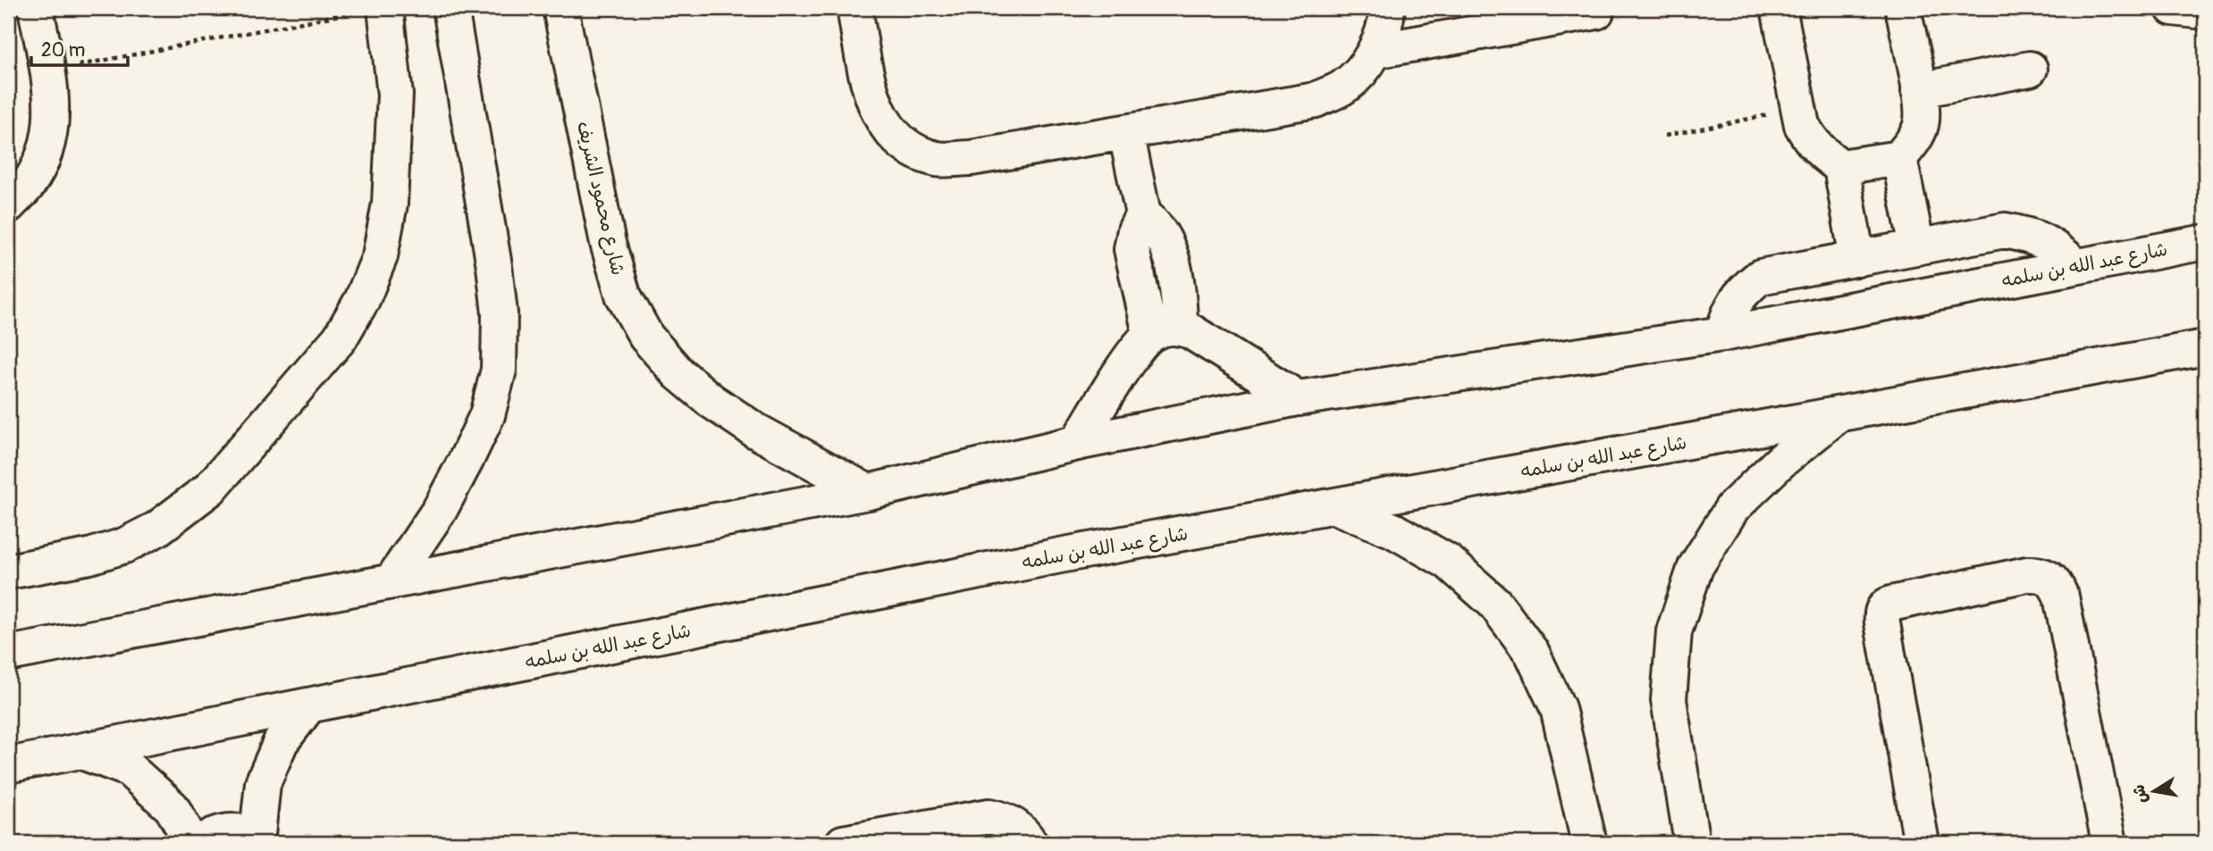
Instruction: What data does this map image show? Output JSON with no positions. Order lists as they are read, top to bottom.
{
  "streets": {
    "street": ["شارع محمود الشريف", "شارع عبد الله بن سلمه"]
  },
  "crossings": [
    ["شارع محمود الشريف", "شارع عبد الله بن سلمه"]
  ],
  "scale_bar": "20 m",
  "north": "left"
}
